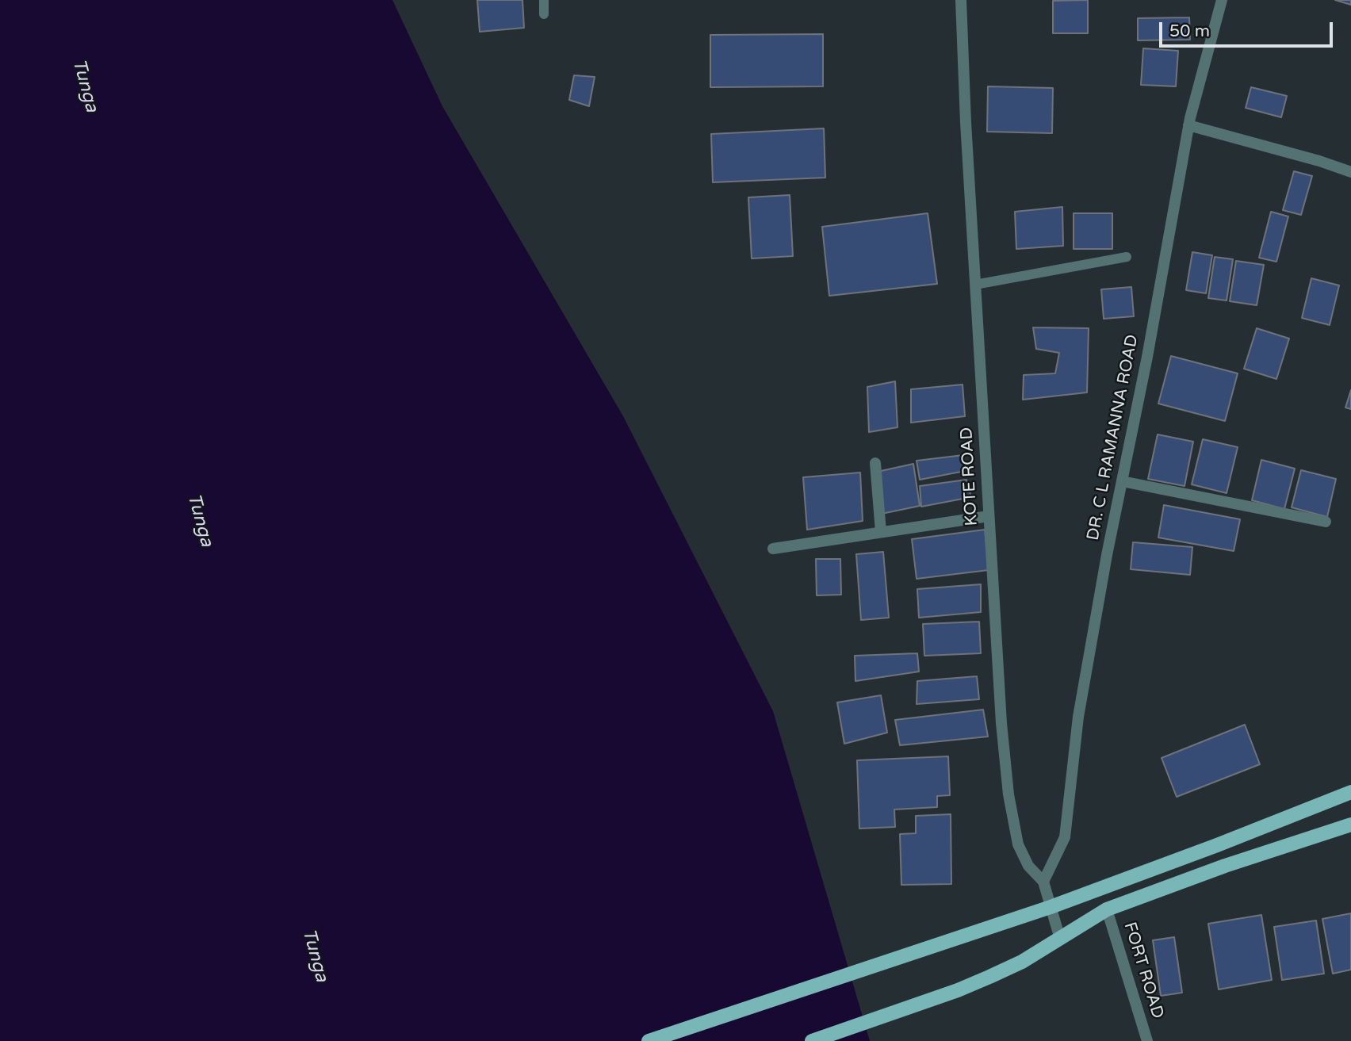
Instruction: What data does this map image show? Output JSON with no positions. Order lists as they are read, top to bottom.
{
  "streets": {
    "street": ["DR. C L RAMANNA ROAD", "KOTE ROAD", "FORT ROAD"]
  },
  "crossings": [
    ["DR. C L RAMANNA ROAD", "KOTE ROAD"]
  ],
  "water": ["Tunga"],
  "scale_bar": "50 m"
}
